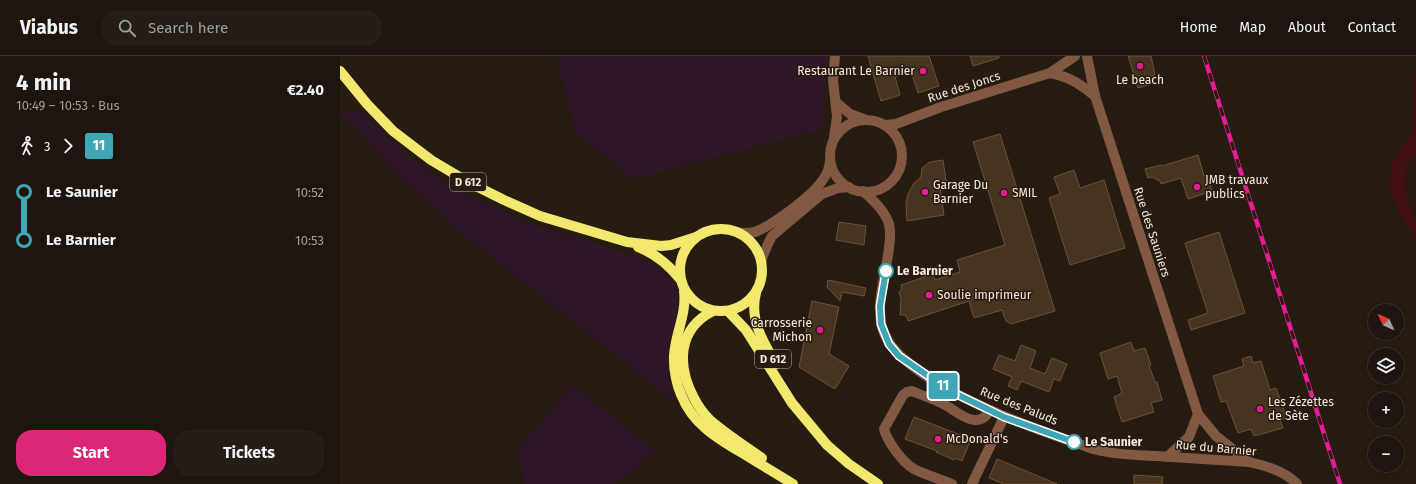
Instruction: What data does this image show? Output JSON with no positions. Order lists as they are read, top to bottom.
{
  "streets": {
    "main road": ["D 612"],
    "street": [
      "Rue des Joncs",
      "Rue des Sauniers",
      "Rue des Paluds",
      "Rue du Barnier"
    ]
  },
  "crossings": [
    ["Rue des Joncs", "Rue des Paluds"],
    ["Rue des Sauniers", "Rue du Barnier"],
    ["Rue des Paluds", "Rue du Barnier"]
  ],
  "places": [
    "Le beach",
    "Restaurant Le Barnier",
    "JMB travaux publics",
    "Garage Du Barnier",
    "SMIL",
    "Le Barnier",
    "Soulie imprimeur",
    "Carrosserie Michon",
    "Les Zézettes de Sète",
    "McDonald's",
    "Le Saunier"
  ],
  "lines": ["bus line 11"],
  "north": "top left",
  "page": {
    "header": "Viabus",
    "search": "Search here",
    "nav": [
      "Home",
      "Map",
      "About",
      "Contact"
    ],
    "heading": ["4 min", "10:49 – 10:53 · Bus", "€2.40"],
    "on_map": "11",
    "legs": ["3", "11"],
    "list": [
      {
        "name": "Le Saunier",
        "value": "10:52"
      },
      {
        "name": "Le Barnier",
        "value": "10:53"
      }
    ],
    "map_buttons": ["+", "−"],
    "buttons": ["Start", "Tickets"]
  }
}
